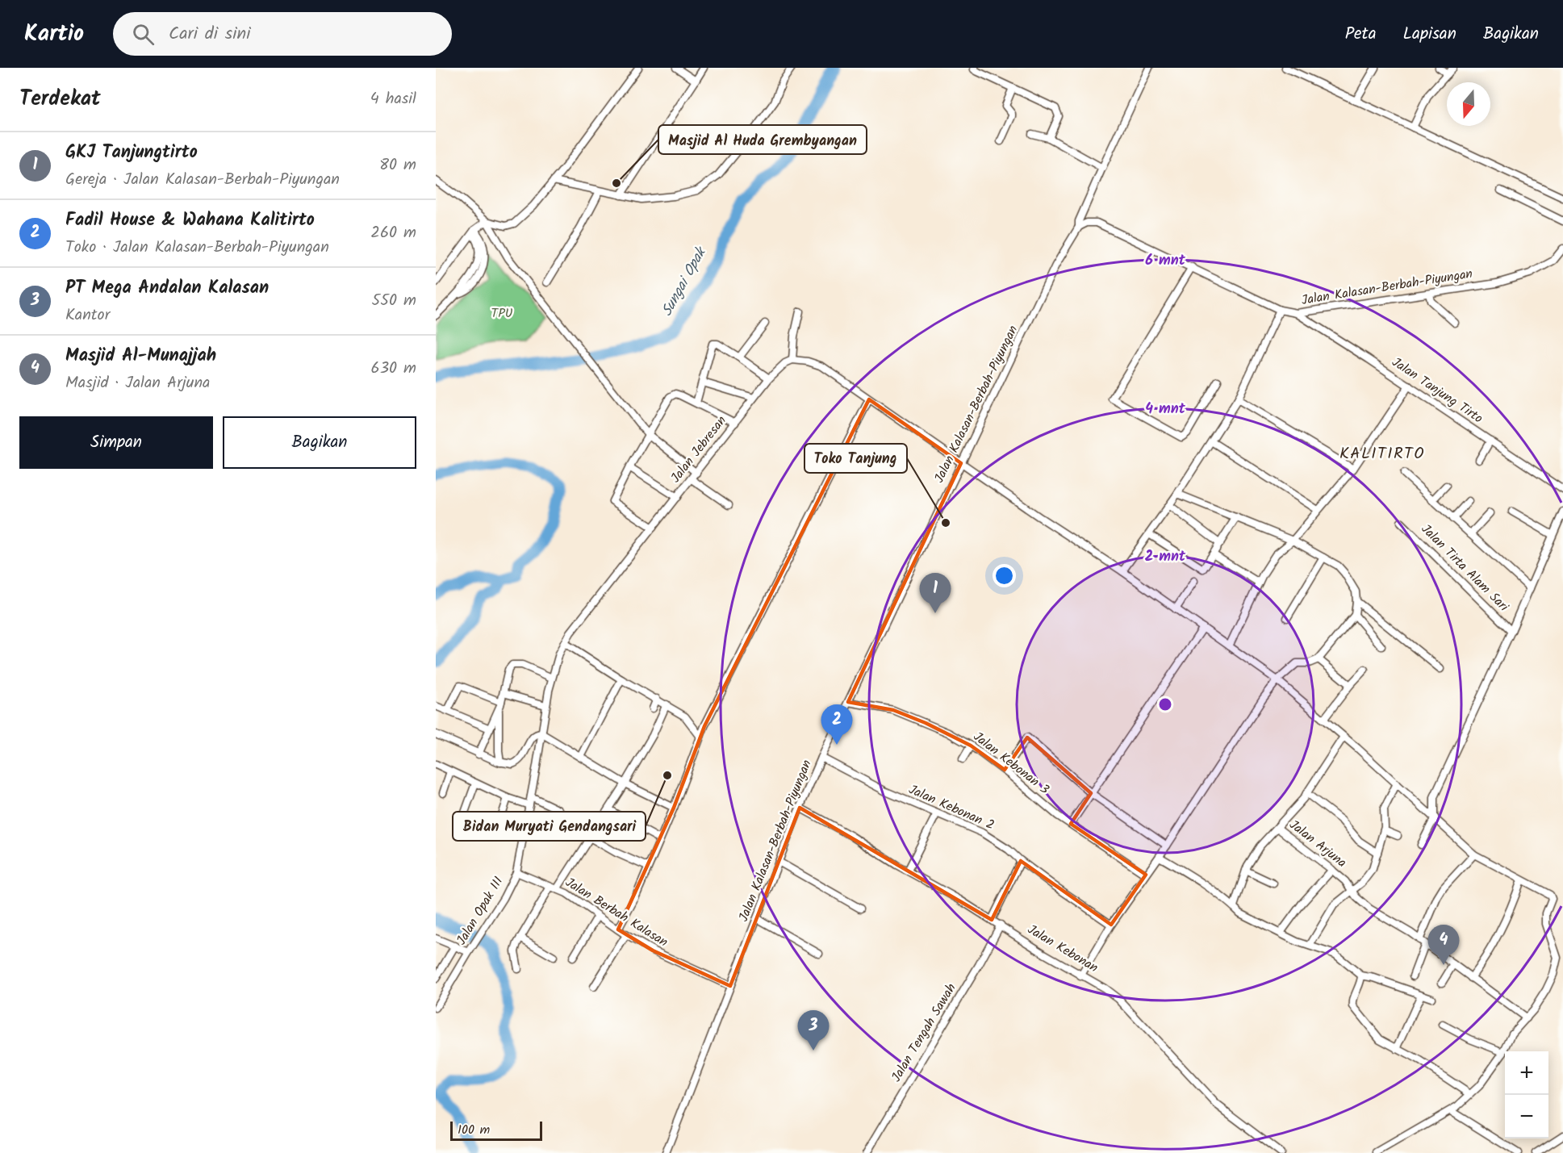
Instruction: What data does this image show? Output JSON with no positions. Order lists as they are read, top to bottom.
{
  "streets": {
    "street": [
      "Jalan Kalasan-Berbah-Piyungan",
      "Jalan Tanjung Tirto",
      "Jalan Jebresan",
      "Jalan Tirta Alam Sari",
      "Jalan Kebonan 3",
      "Jalan Kebonan 2",
      "Jalan Arjuna",
      "Jalan Opak III",
      "Jalan Berbah Kalasan",
      "Jalan Kebonan",
      "Jalan Tengah Sawah"
    ]
  },
  "crossings": [
    ["Jalan Kalasan-Berbah-Piyungan", "Jalan Tanjung Tirto"],
    ["Jalan Kalasan-Berbah-Piyungan", "Jalan Kebonan 3"],
    ["Jalan Kalasan-Berbah-Piyungan", "Jalan Kebonan 2"],
    ["Jalan Kalasan-Berbah-Piyungan", "Jalan Berbah Kalasan"],
    ["Jalan Kalasan-Berbah-Piyungan", "Jalan Kebonan"],
    ["Jalan Jebresan", "Jalan Opak III"],
    ["Jalan Opak III", "Jalan Berbah Kalasan"],
    ["Jalan Kebonan", "Jalan Tengah Sawah"]
  ],
  "districts": ["KALITIRTO"],
  "water": ["Sungai Opak"],
  "parks": ["TPU"],
  "places": ["Masjid Al Huda Grembyangan", "Toko Tanjung", "Bidan Muryati Gendangsari"],
  "scale_bar": "100 m",
  "north": "bottom",
  "page": {
    "header": "Kartio",
    "search": "Cari di sini",
    "nav": ["Peta", "Lapisan", "Bagikan"],
    "heading": ["Terdekat", "4 hasil"],
    "list": [
      {
        "mark": "1",
        "name": "GKJ Tanjungtirto",
        "note": "Gereja · Jalan Kalasan-Berbah-Piyungan",
        "value": "80 m"
      },
      {
        "mark": "2",
        "name": "Fadil House & Wahana Kalitirto",
        "note": "Toko · Jalan Kalasan-Berbah-Piyungan",
        "value": "260 m"
      },
      {
        "mark": "3",
        "name": "PT Mega Andalan Kalasan",
        "note": "Kantor",
        "value": "550 m"
      },
      {
        "mark": "4",
        "name": "Masjid Al-Munajjah",
        "note": "Masjid · Jalan Arjuna",
        "value": "630 m"
      }
    ],
    "buttons": ["Simpan", "Bagikan"],
    "pins": [
      "1",
      "2",
      "4",
      "3"
    ],
    "map_buttons": ["+", "−"],
    "scale": "100 m"
  },
  "rings": ["6 mnt", "4 mnt", "2 mnt"]
}
